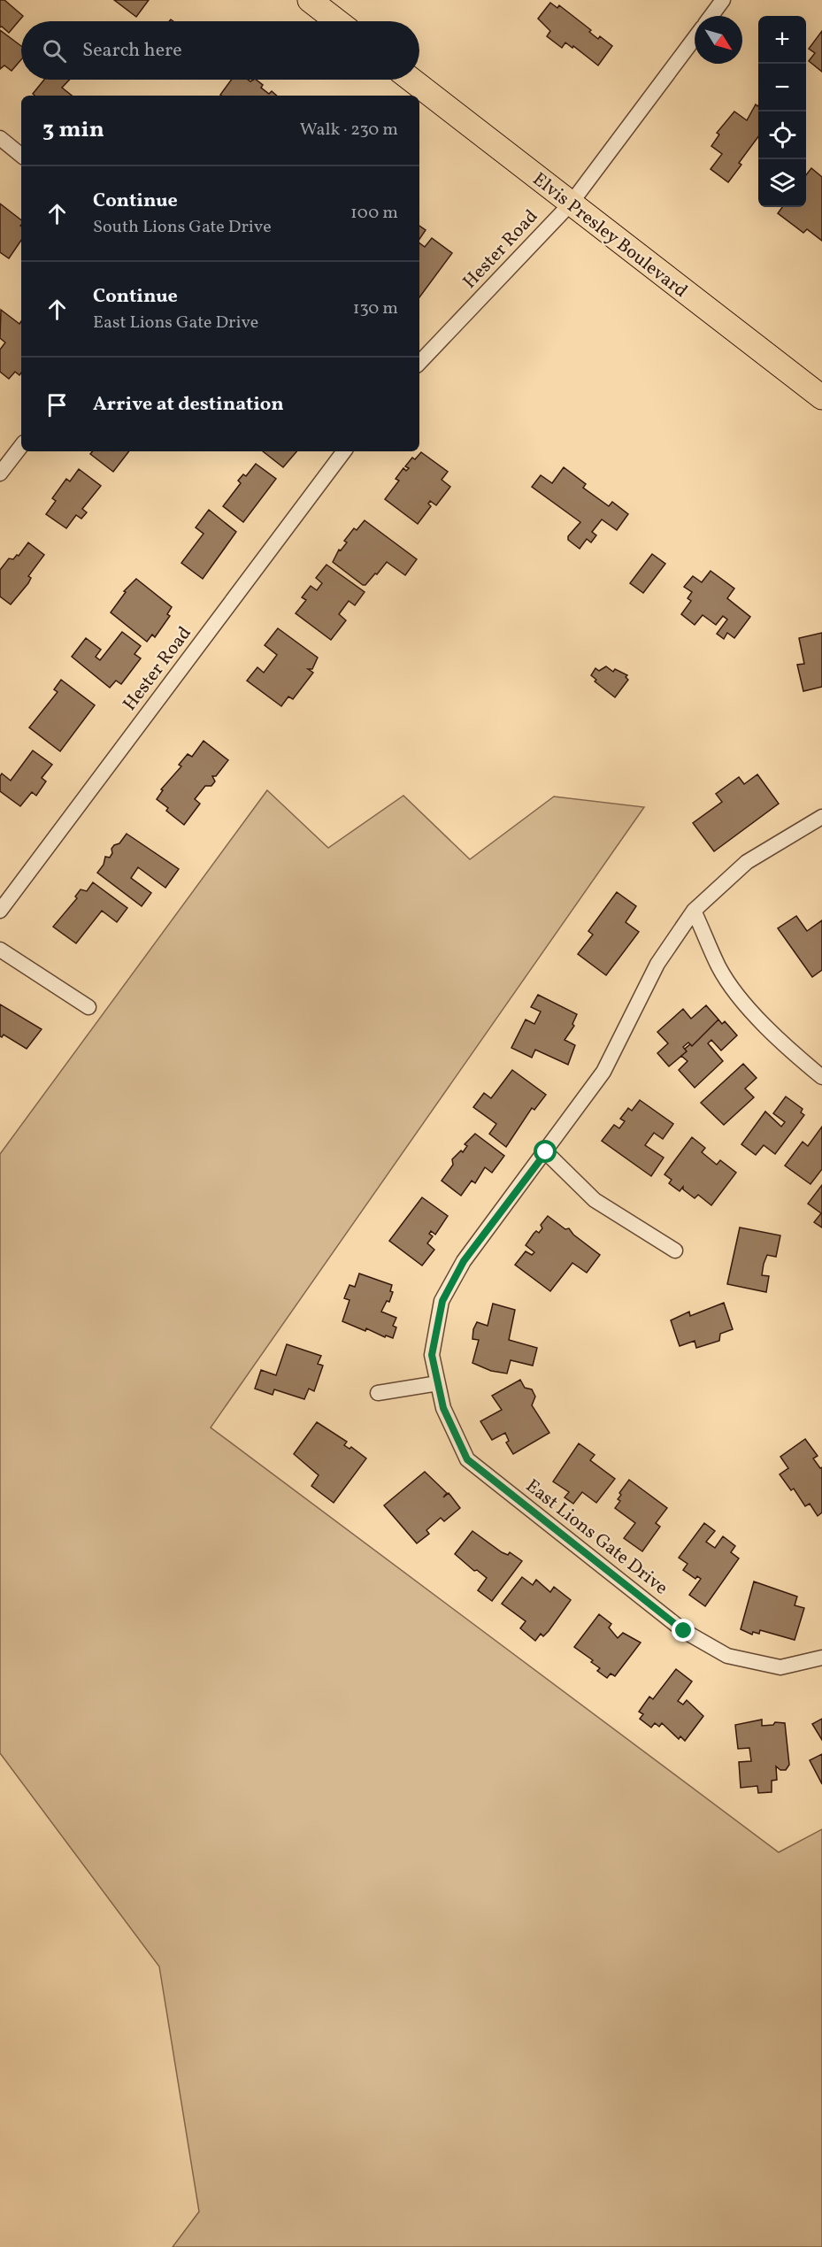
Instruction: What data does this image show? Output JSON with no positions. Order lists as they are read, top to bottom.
{
  "streets": {
    "main road": ["Elvis Presley Boulevard"],
    "street": ["Hester Road", "East Lions Gate Drive"]
  },
  "crossings": [
    ["Elvis Presley Boulevard", "Hester Road"]
  ],
  "north": "bottom right",
  "page": {
    "map_buttons": ["+", "−"],
    "search": "Search here",
    "heading": ["3 min", "Walk · 230 m"],
    "list": [
      ["Continue", "South Lions Gate Drive", "100 m"],
      ["Continue", "East Lions Gate Drive", "130 m"],
      "Arrive at destination"
    ]
  }
}
